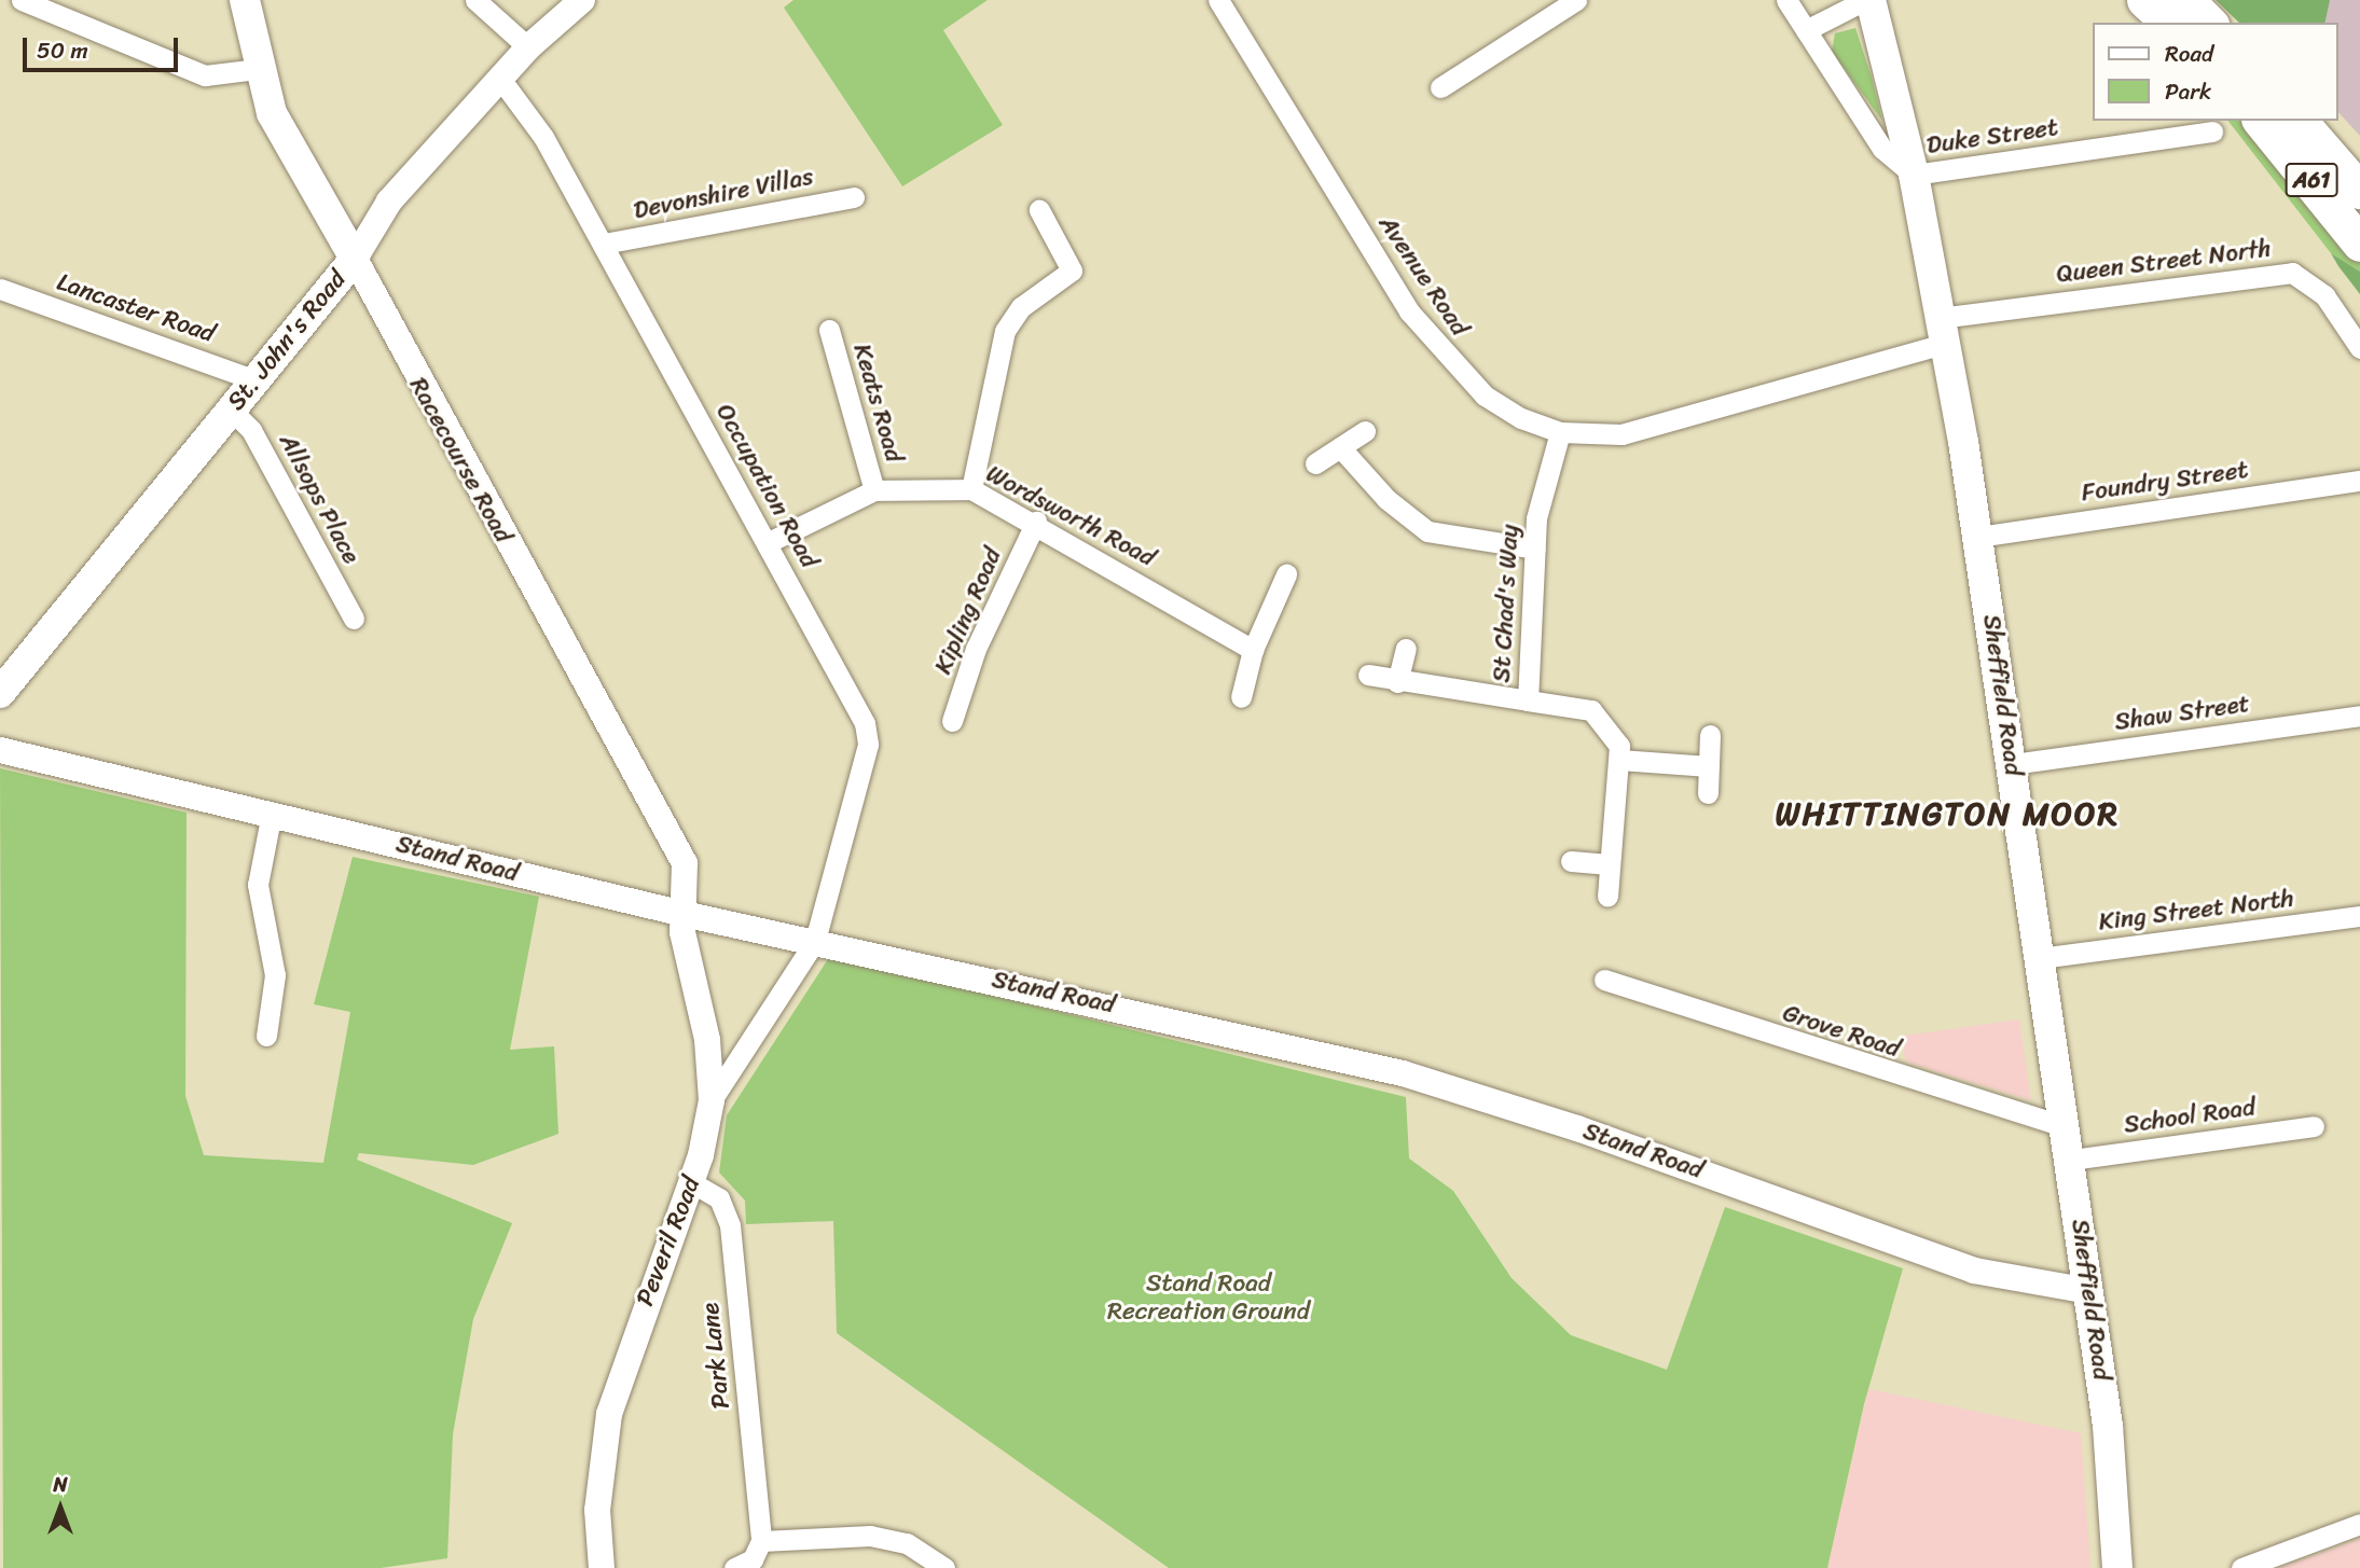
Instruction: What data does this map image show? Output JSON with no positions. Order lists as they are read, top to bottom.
{
  "streets": {
    "highway": ["A61"],
    "main road": ["St. John's Road", "Racecourse Road", "Sheffield Road"],
    "street": [
      "Duke Street",
      "Devonshire Villas",
      "Queen Street North",
      "Avenue Road",
      "Lancaster Road",
      "Keats Road",
      "Foundry Street",
      "Occupation Road",
      "Allsops Place",
      "Wordsworth Road",
      "St Chad's Way",
      "Kipling Road",
      "Shaw Street",
      "Stand Road",
      "King Street North",
      "Grove Road",
      "School Road",
      "Peveril Road",
      "Park Lane"
    ]
  },
  "crossings": [
    ["Duke Street", "Sheffield Road"],
    ["Devonshire Villas", "Occupation Road"],
    ["Queen Street North", "Avenue Road"],
    ["Queen Street North", "Sheffield Road"],
    ["Avenue Road", "St Chad's Way"],
    ["Avenue Road", "Sheffield Road"],
    ["Lancaster Road", "St. John's Road"],
    ["St. John's Road", "Racecourse Road"],
    ["St. John's Road", "Occupation Road"],
    ["St. John's Road", "Allsops Place"],
    ["Keats Road", "Wordsworth Road"],
    ["Racecourse Road", "Stand Road"],
    ["Racecourse Road", "Peveril Road"],
    ["Foundry Street", "Sheffield Road"],
    ["Occupation Road", "Wordsworth Road"],
    ["Occupation Road", "Stand Road"],
    ["Occupation Road", "Peveril Road"],
    ["Wordsworth Road", "Kipling Road"],
    ["Sheffield Road", "Shaw Street"],
    ["Sheffield Road", "Stand Road"],
    ["Sheffield Road", "King Street North"],
    ["Sheffield Road", "Grove Road"],
    ["Sheffield Road", "School Road"],
    ["Stand Road", "Peveril Road"],
    ["Peveril Road", "Park Lane"]
  ],
  "districts": ["WHITTINGTON MOOR"],
  "parks": ["Stand Road Recreation Ground"],
  "legend": ["Road", "Park"],
  "scale_bar": "50 m",
  "north": "top"
}
